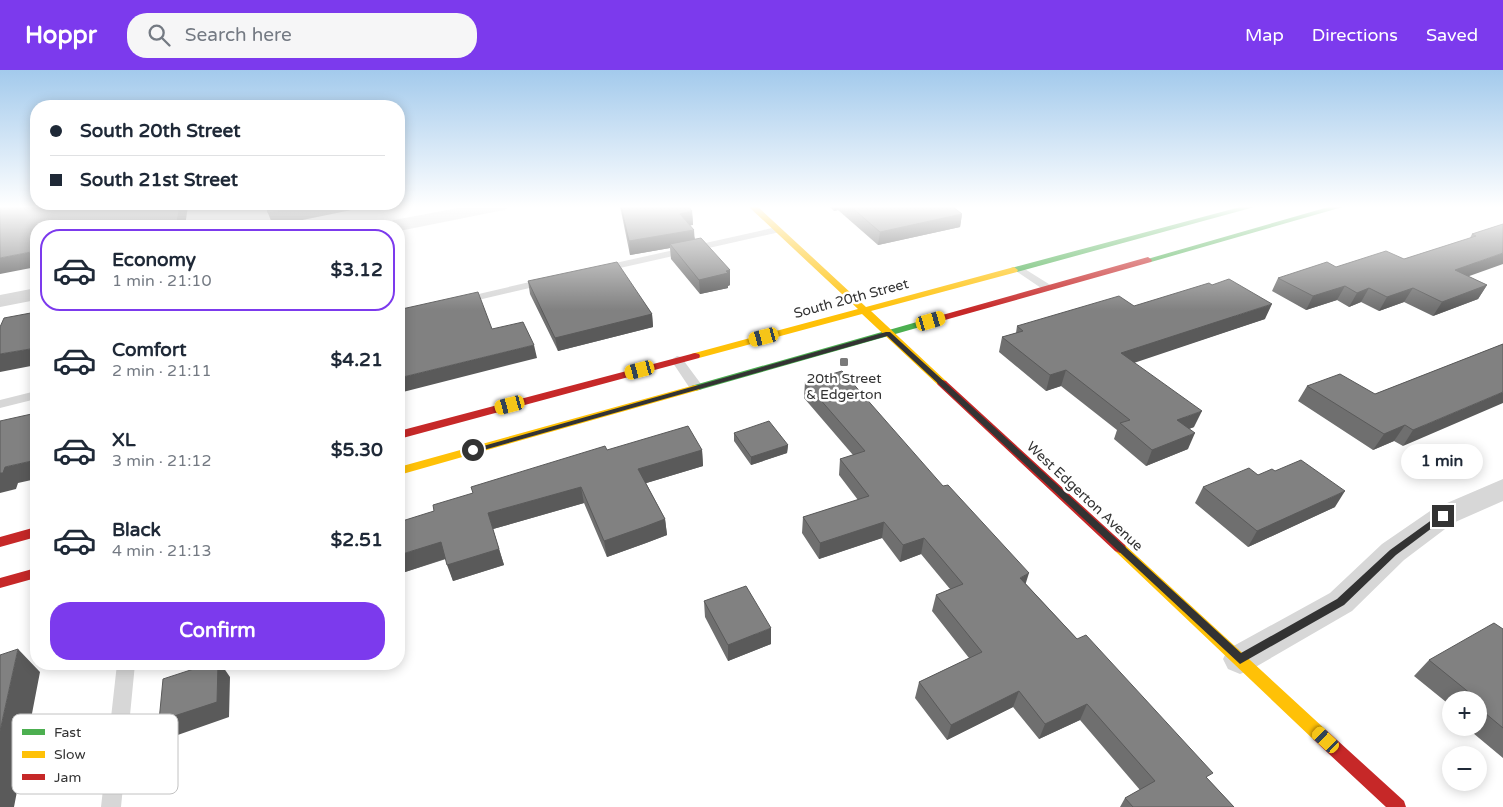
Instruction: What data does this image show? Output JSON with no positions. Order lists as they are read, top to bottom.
{
  "streets": {
    "street": ["South 20th Street", "West Edgerton Avenue"]
  },
  "crossings": [
    ["South 20th Street", "West Edgerton Avenue"]
  ],
  "places": {
    "transit": ["20th Street & Edgerton"]
  },
  "legend": ["Fast", "Slow", "Jam"],
  "page": {
    "header": "Hoppr",
    "search": "Search here",
    "nav": ["Map", "Directions", "Saved"],
    "banner": ["South 20th Street", "South 21st Street"],
    "list": [
      {
        "name": "Economy",
        "note": "1 min · 21:10",
        "value": "$3.12"
      },
      {
        "name": "Comfort",
        "note": "2 min · 21:11",
        "value": "$4.21"
      },
      {
        "name": "XL",
        "note": "3 min · 21:12",
        "value": "$5.30"
      },
      {
        "name": "Black",
        "note": "4 min · 21:13",
        "value": "$2.51"
      }
    ],
    "bubble": "1 min",
    "buttons": "Confirm",
    "map_buttons": ["+", "−"]
  }
}
